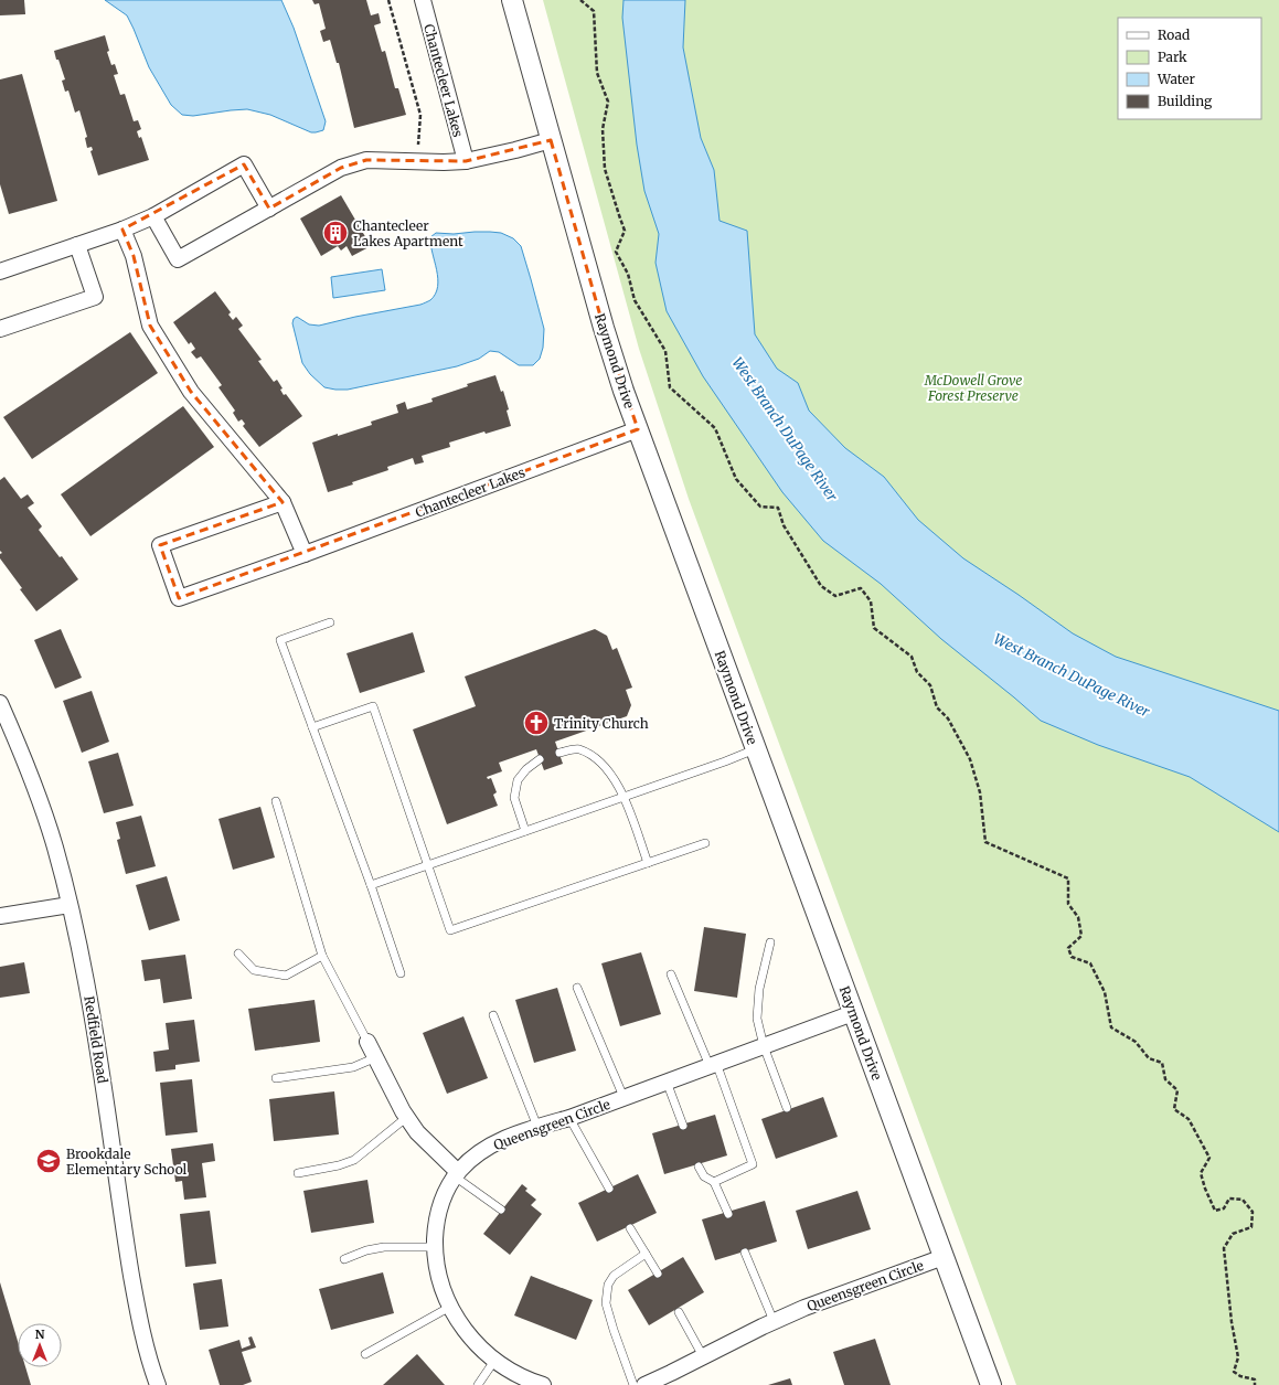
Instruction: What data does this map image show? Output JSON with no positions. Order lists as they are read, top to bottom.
{
  "streets": {
    "street": [
      "Chantecleer Lakes",
      "Raymond Drive",
      "Redfield Road",
      "Queensgreen Circle"
    ]
  },
  "crossings": [
    ["Chantecleer Lakes", "Raymond Drive"],
    ["Raymond Drive", "Queensgreen Circle"]
  ],
  "water": ["West Branch DuPage River"],
  "parks": ["McDowell Grove Forest Preserve"],
  "places": {
    "building": ["Chantecleer Lakes Apartment"],
    "church": ["Trinity Church"],
    "school or university": ["Brookdale Elementary School"]
  },
  "legend": [
    "Road",
    "Park",
    "Water",
    "Building"
  ],
  "north": "top"
}
